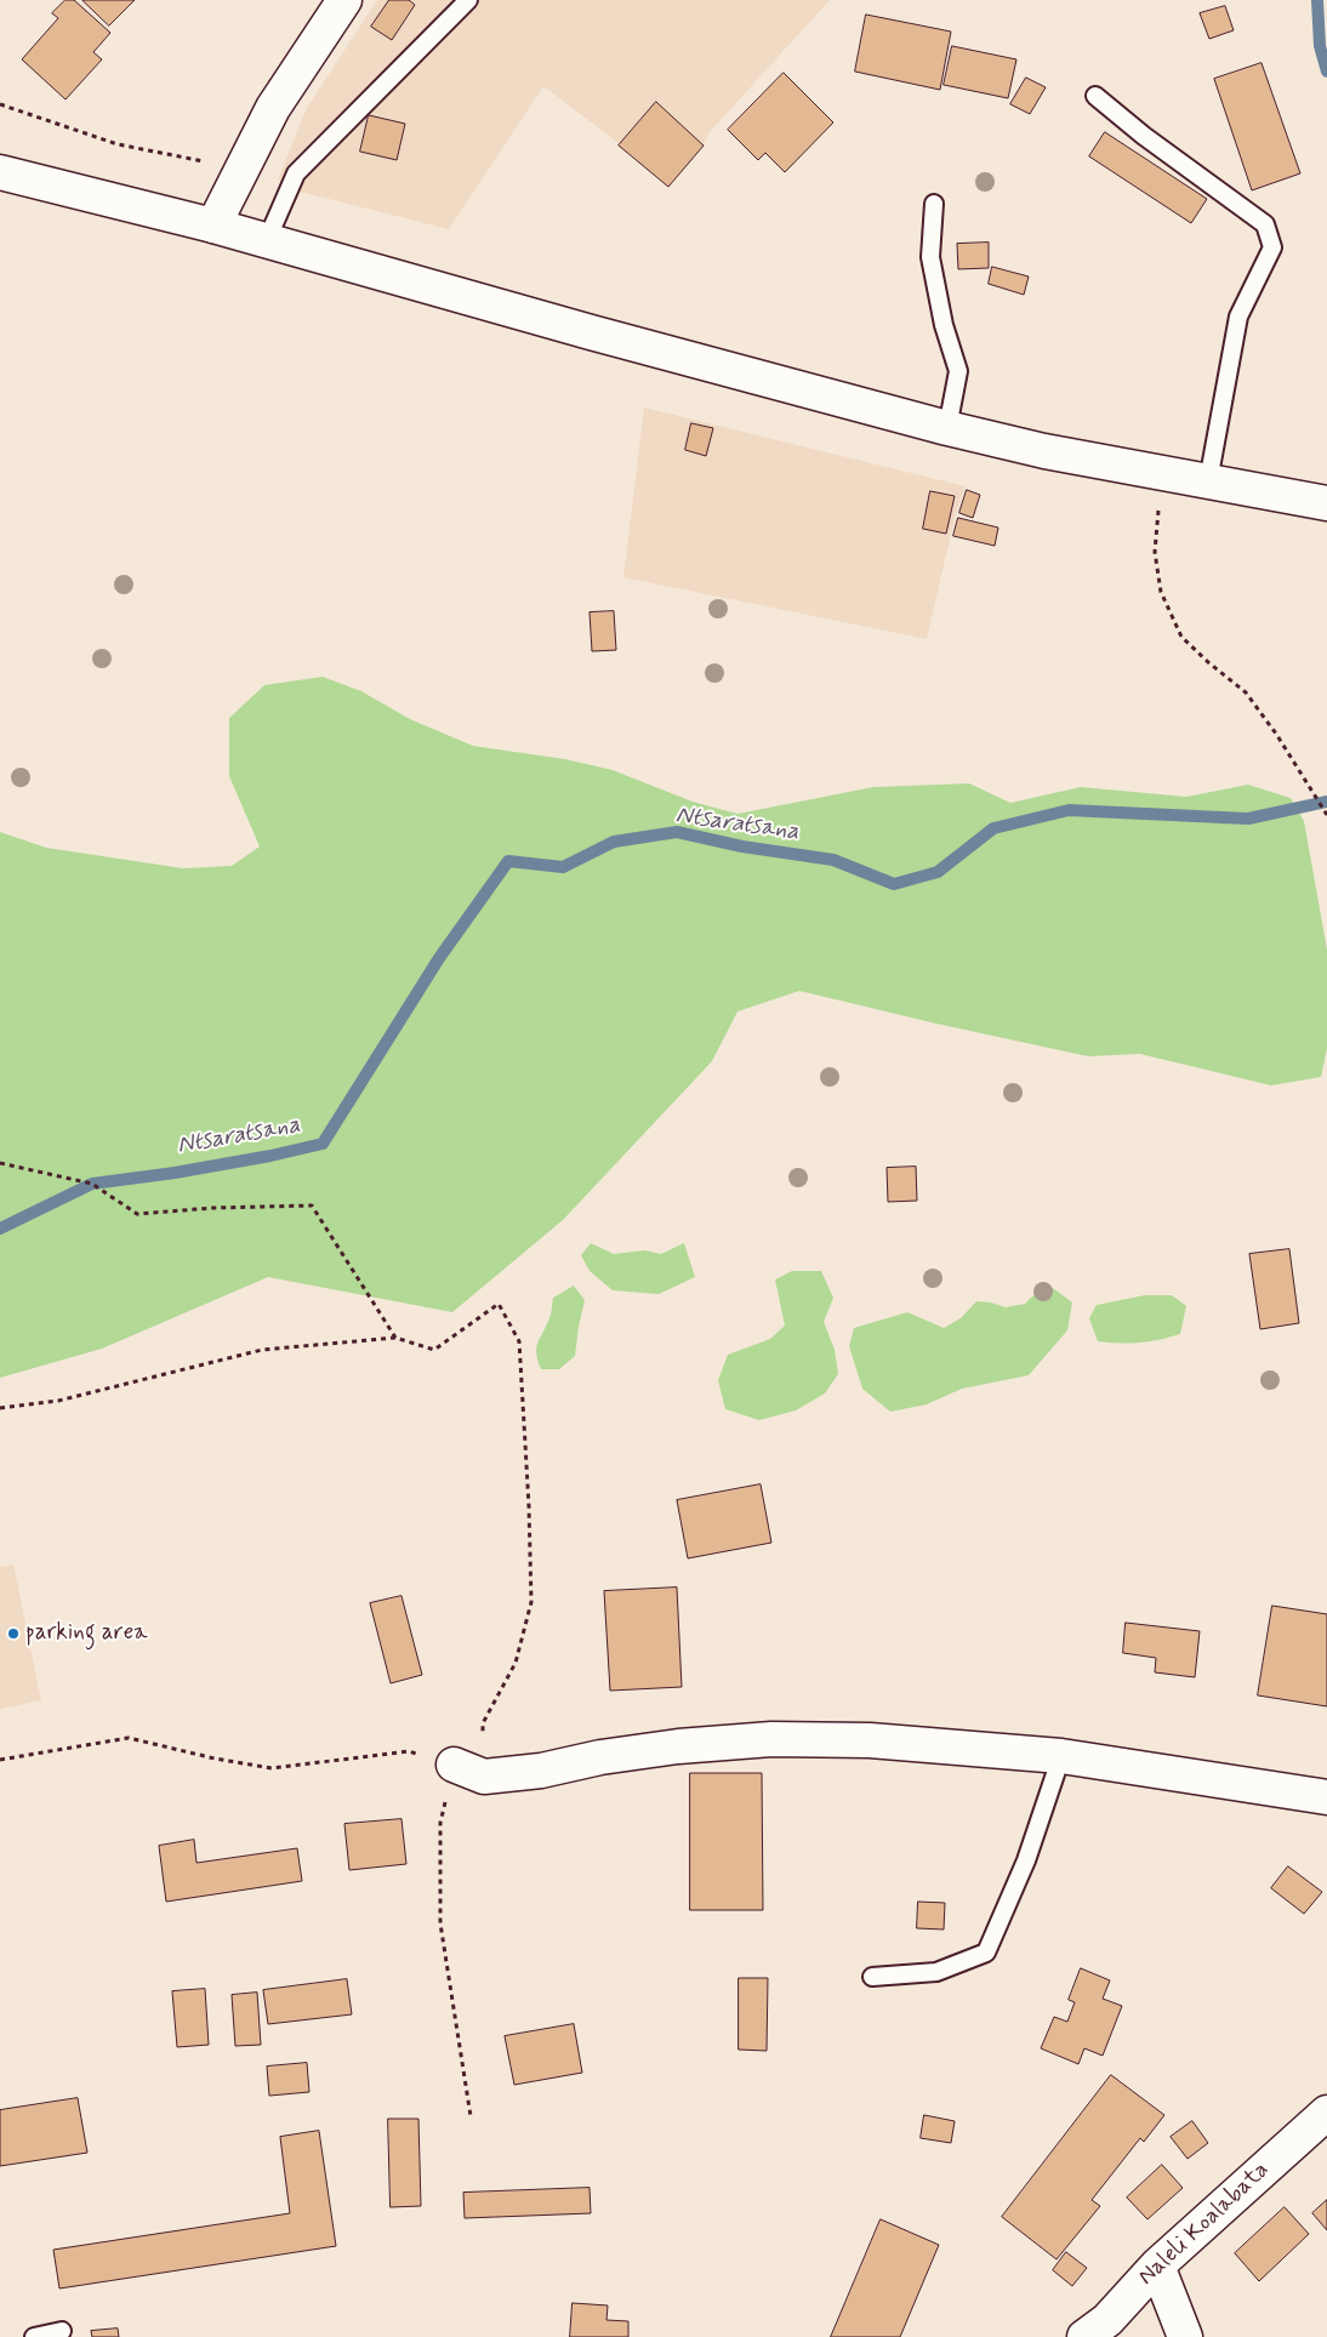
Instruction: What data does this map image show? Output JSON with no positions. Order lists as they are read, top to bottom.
{
  "streets": {
    "street": ["Naleli Koalabata"]
  },
  "water": ["Ntsaratsana"],
  "places": ["parking area"]
}
